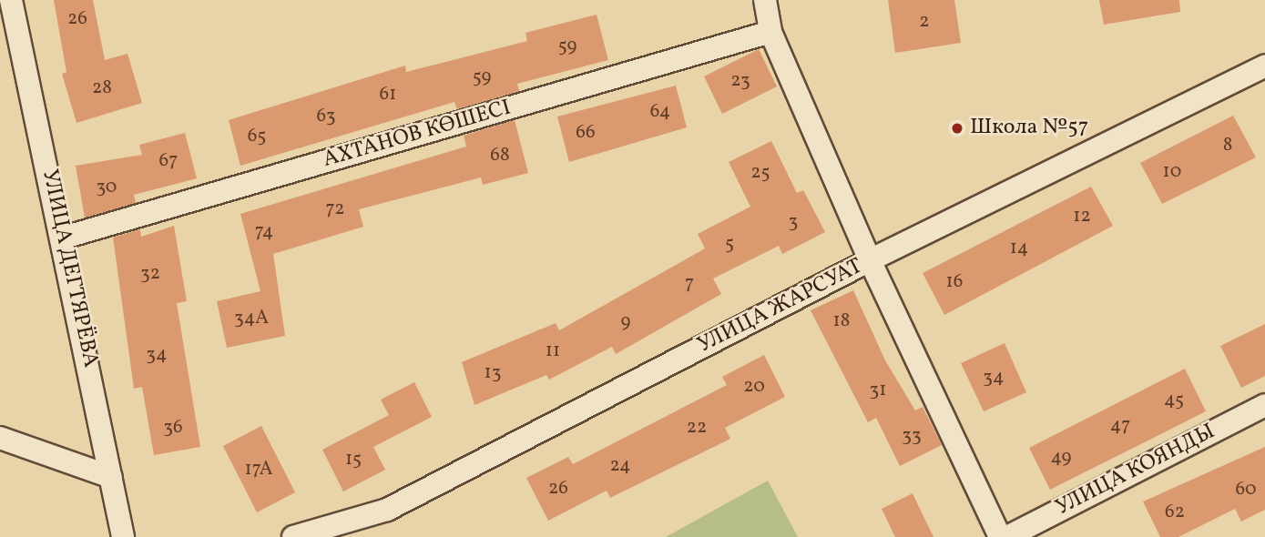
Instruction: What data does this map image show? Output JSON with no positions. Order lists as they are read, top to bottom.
{
  "streets": {
    "street": [
      "АХТАНОВ КӨШЕСІ",
      "УЛИЦА ДЕГТЯРЁВА",
      "УЛИЦА ЖАРСУАТ",
      "УЛИЦА КОЯНДЫ"
    ]
  },
  "crossings": [
    ["АХТАНОВ КӨШЕСІ", "УЛИЦА ДЕГТЯРЁВА"]
  ],
  "places": ["Школа №57"],
  "house_numbers": [
    "26",
    "2",
    "59",
    "59",
    "23",
    "28",
    "61",
    "64",
    "63",
    "66",
    "65",
    "8",
    "68",
    "67",
    "10",
    "25",
    "30",
    "72",
    "12",
    "3",
    "74",
    "5",
    "14",
    "32",
    "16",
    "7",
    "34А",
    "18",
    "9",
    "11",
    "34",
    "13",
    "34",
    "20",
    "31",
    "45",
    "47",
    "36",
    "22",
    "33",
    "49",
    "15",
    "24",
    "17А",
    "26",
    "60",
    "62"
  ]
}
